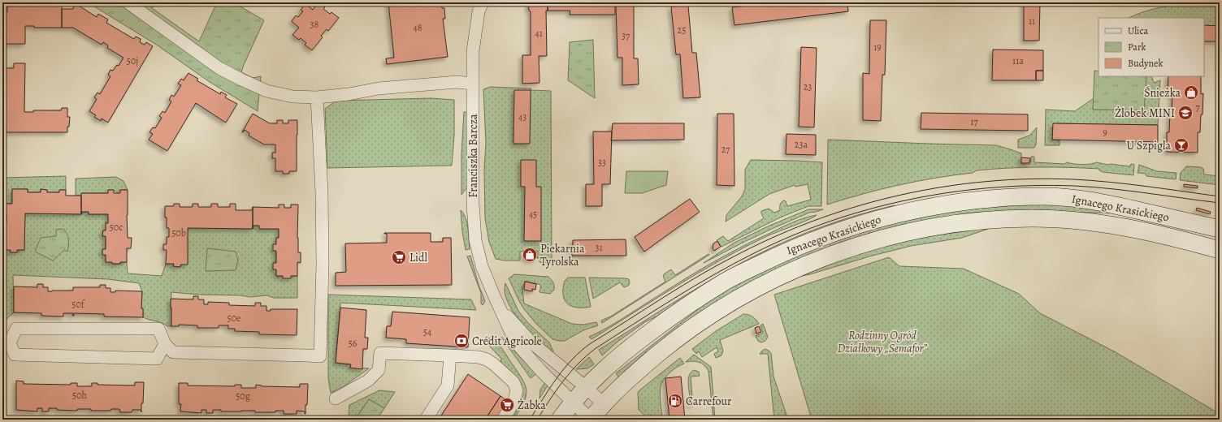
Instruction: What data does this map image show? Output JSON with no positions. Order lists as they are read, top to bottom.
{
  "streets": {
    "main road": ["Ignacego Krasickiego"],
    "street": ["Franciszka Barcza"]
  },
  "crossings": [
    ["Franciszka Barcza", "Ignacego Krasickiego"]
  ],
  "parks": ["Rodzinny Ogród Działkowy „Semafor”"],
  "places": {
    "shop": ["Śnieżka", "Piekarnia Tyrolska"],
    "school or university": ["Żłobek MINI"],
    "bar": ["U Szpigla"],
    "supermarket": ["Lidl", "Żabka"],
    "bank": ["Crédit Agricole"],
    "fuel station": ["Carrefour"]
  },
  "house_numbers": [
    "11",
    "38",
    "48",
    "25",
    "41",
    "37",
    "19",
    "50j",
    "11a",
    "23",
    "7",
    "43",
    "17",
    "9",
    "23a",
    "27",
    "33",
    "45",
    "50c",
    "50b",
    "31",
    "50f",
    "50e",
    "54",
    "56",
    "50h",
    "50g"
  ],
  "legend": ["Ulica", "Park", "Budynek"]
}
